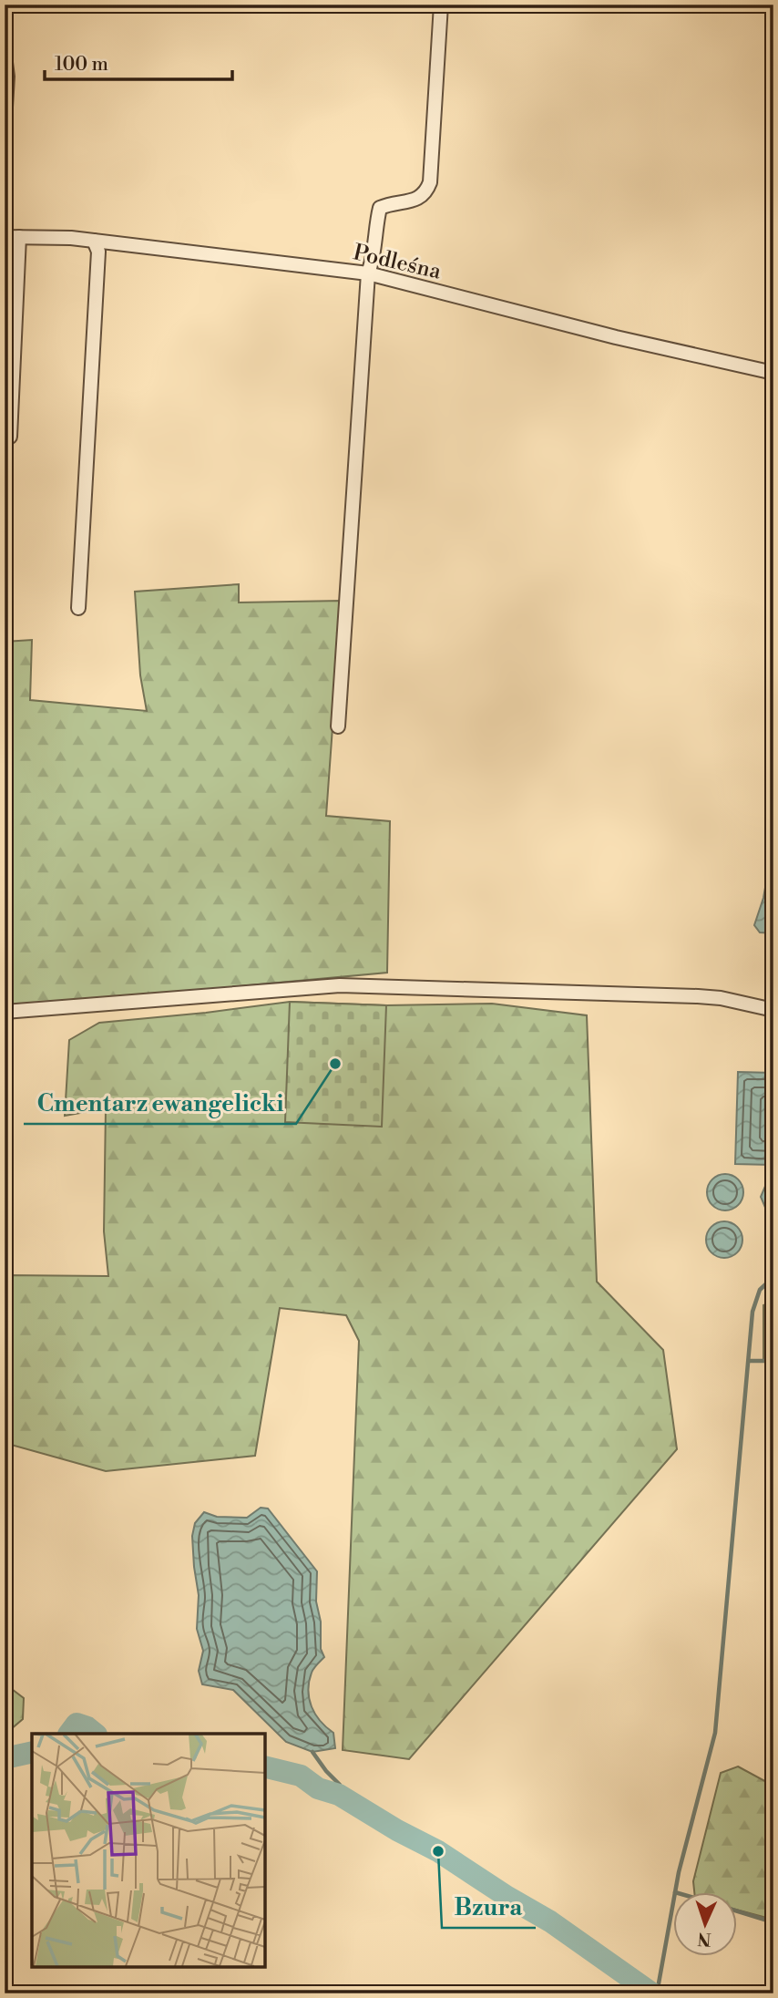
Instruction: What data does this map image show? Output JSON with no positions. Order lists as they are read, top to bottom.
{
  "streets": {
    "street": ["Podleśna"]
  },
  "places": ["Cmentarz ewangelicki", "Bzura"],
  "scale_bar": "100 m",
  "north": "bottom"
}
